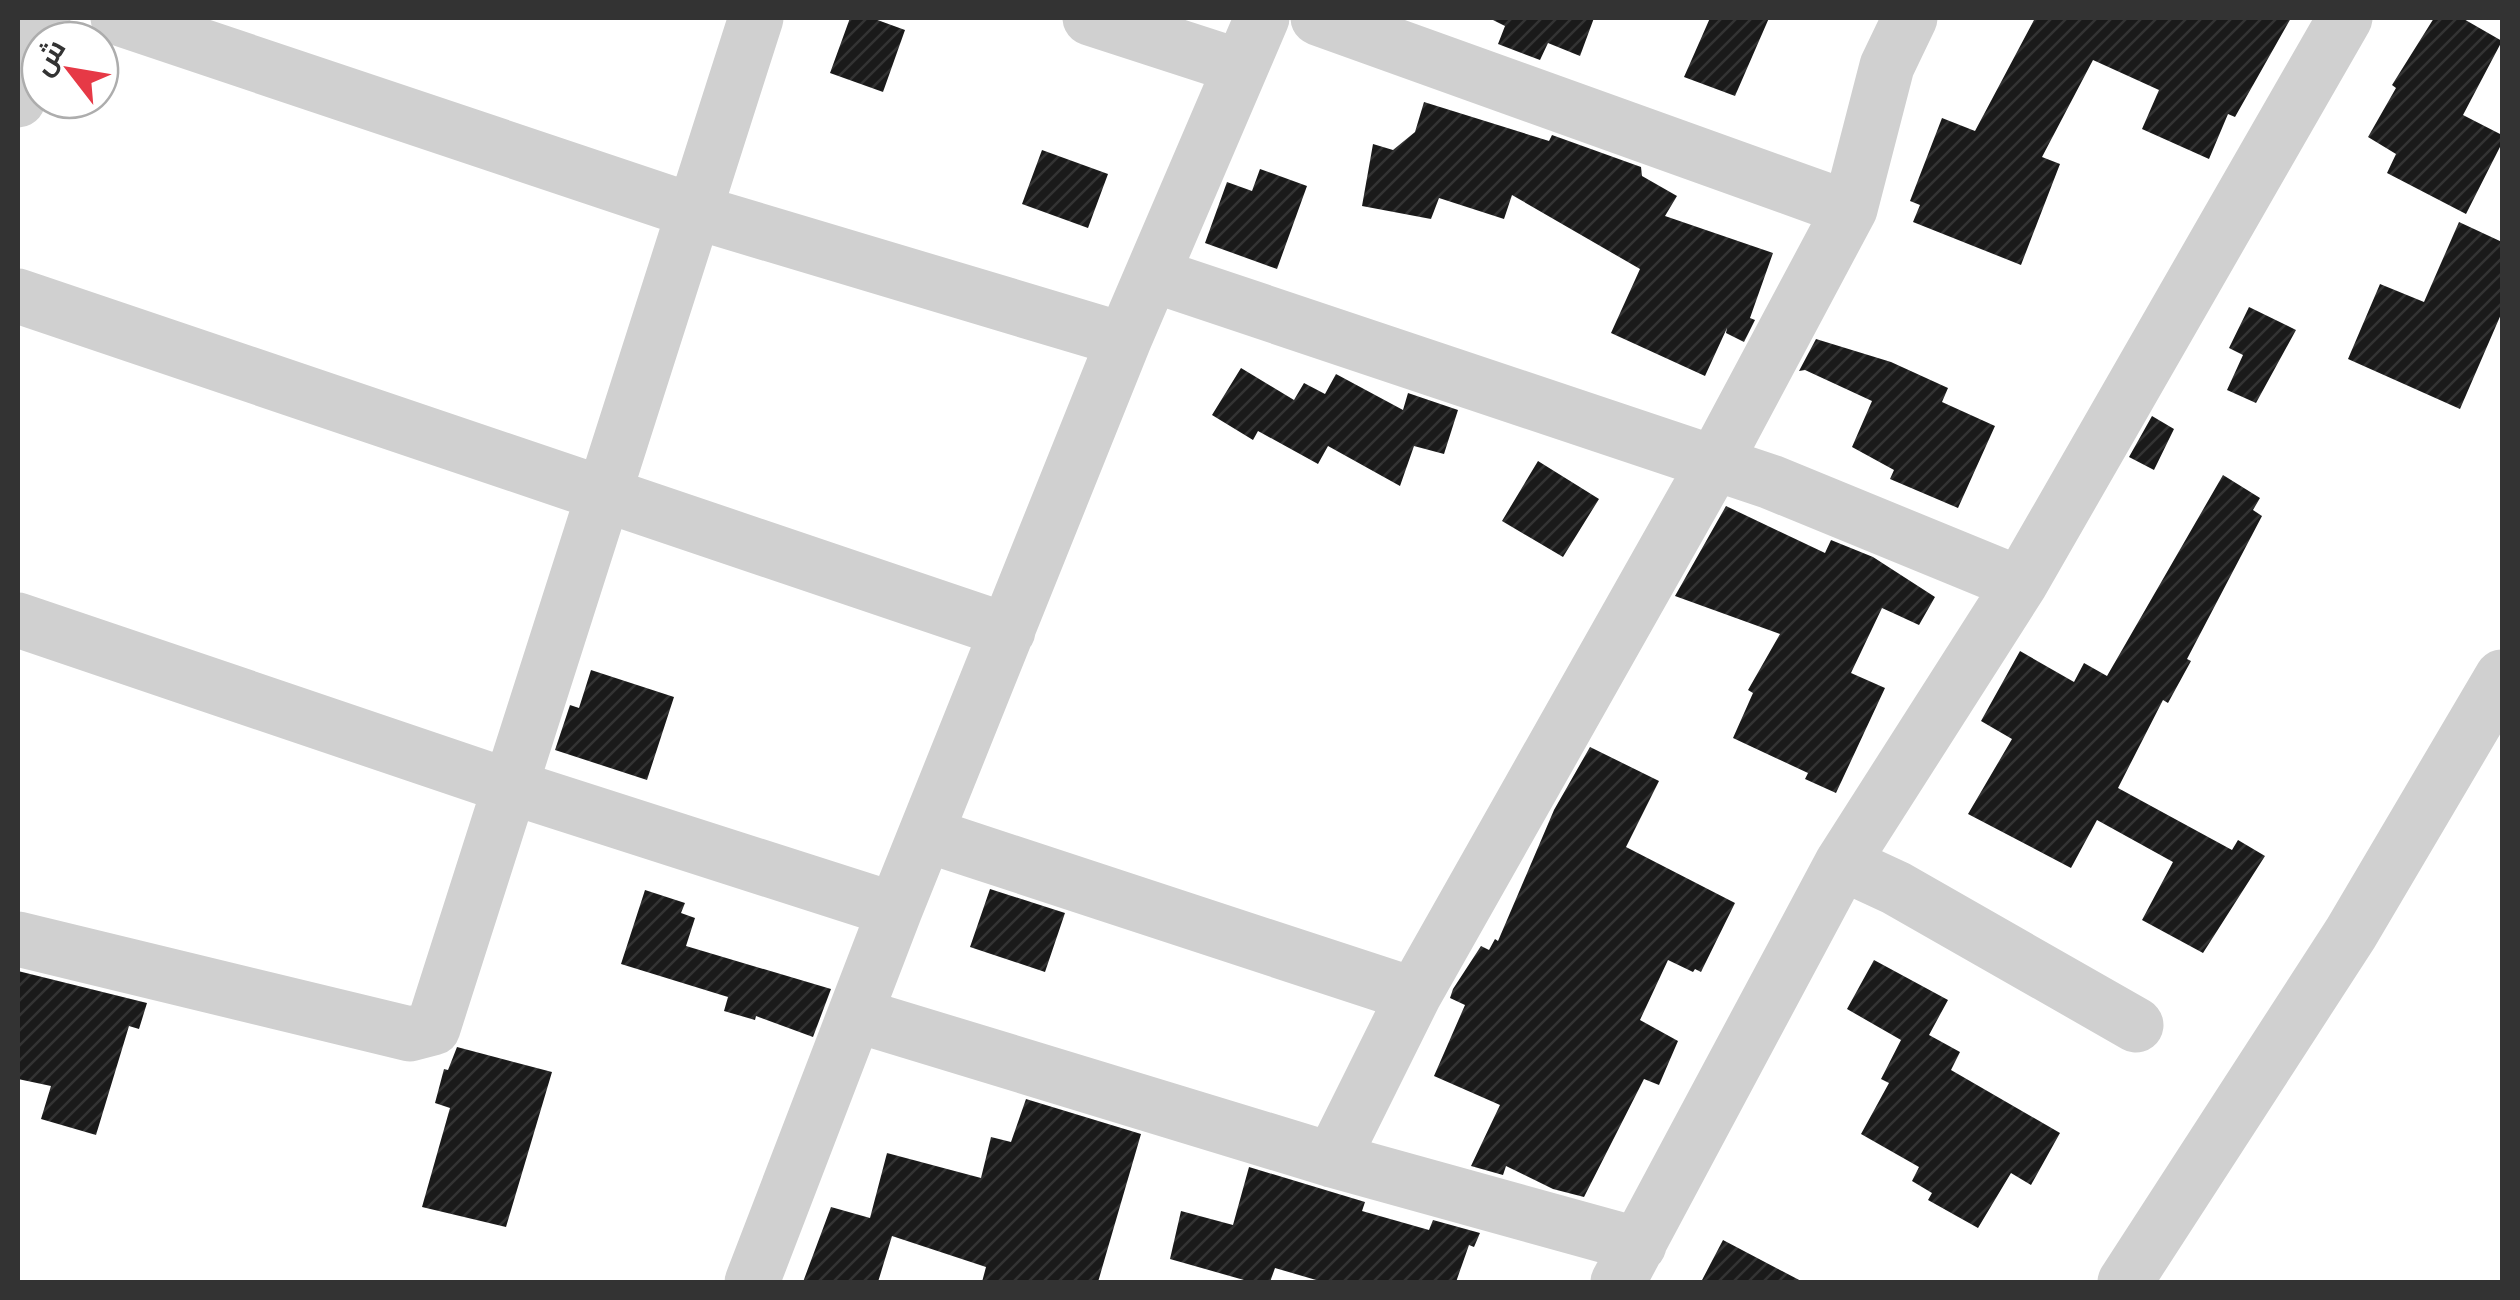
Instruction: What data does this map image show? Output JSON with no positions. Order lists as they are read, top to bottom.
{
  "north": "top left"
}
